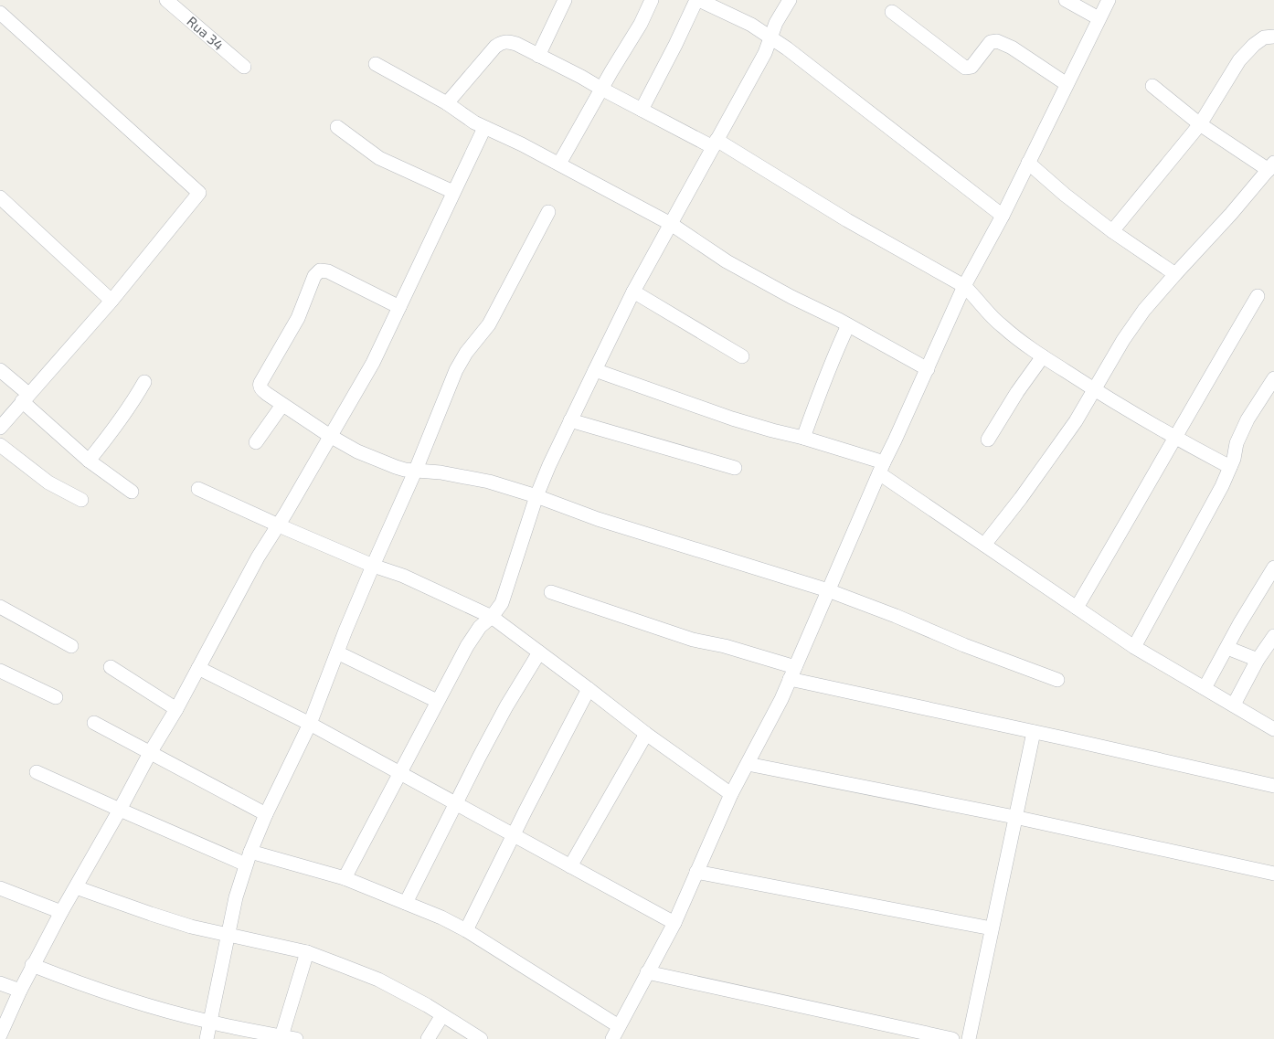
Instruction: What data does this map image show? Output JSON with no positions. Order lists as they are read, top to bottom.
{
  "streets": {
    "street": ["Rua 34"]
  }
}
